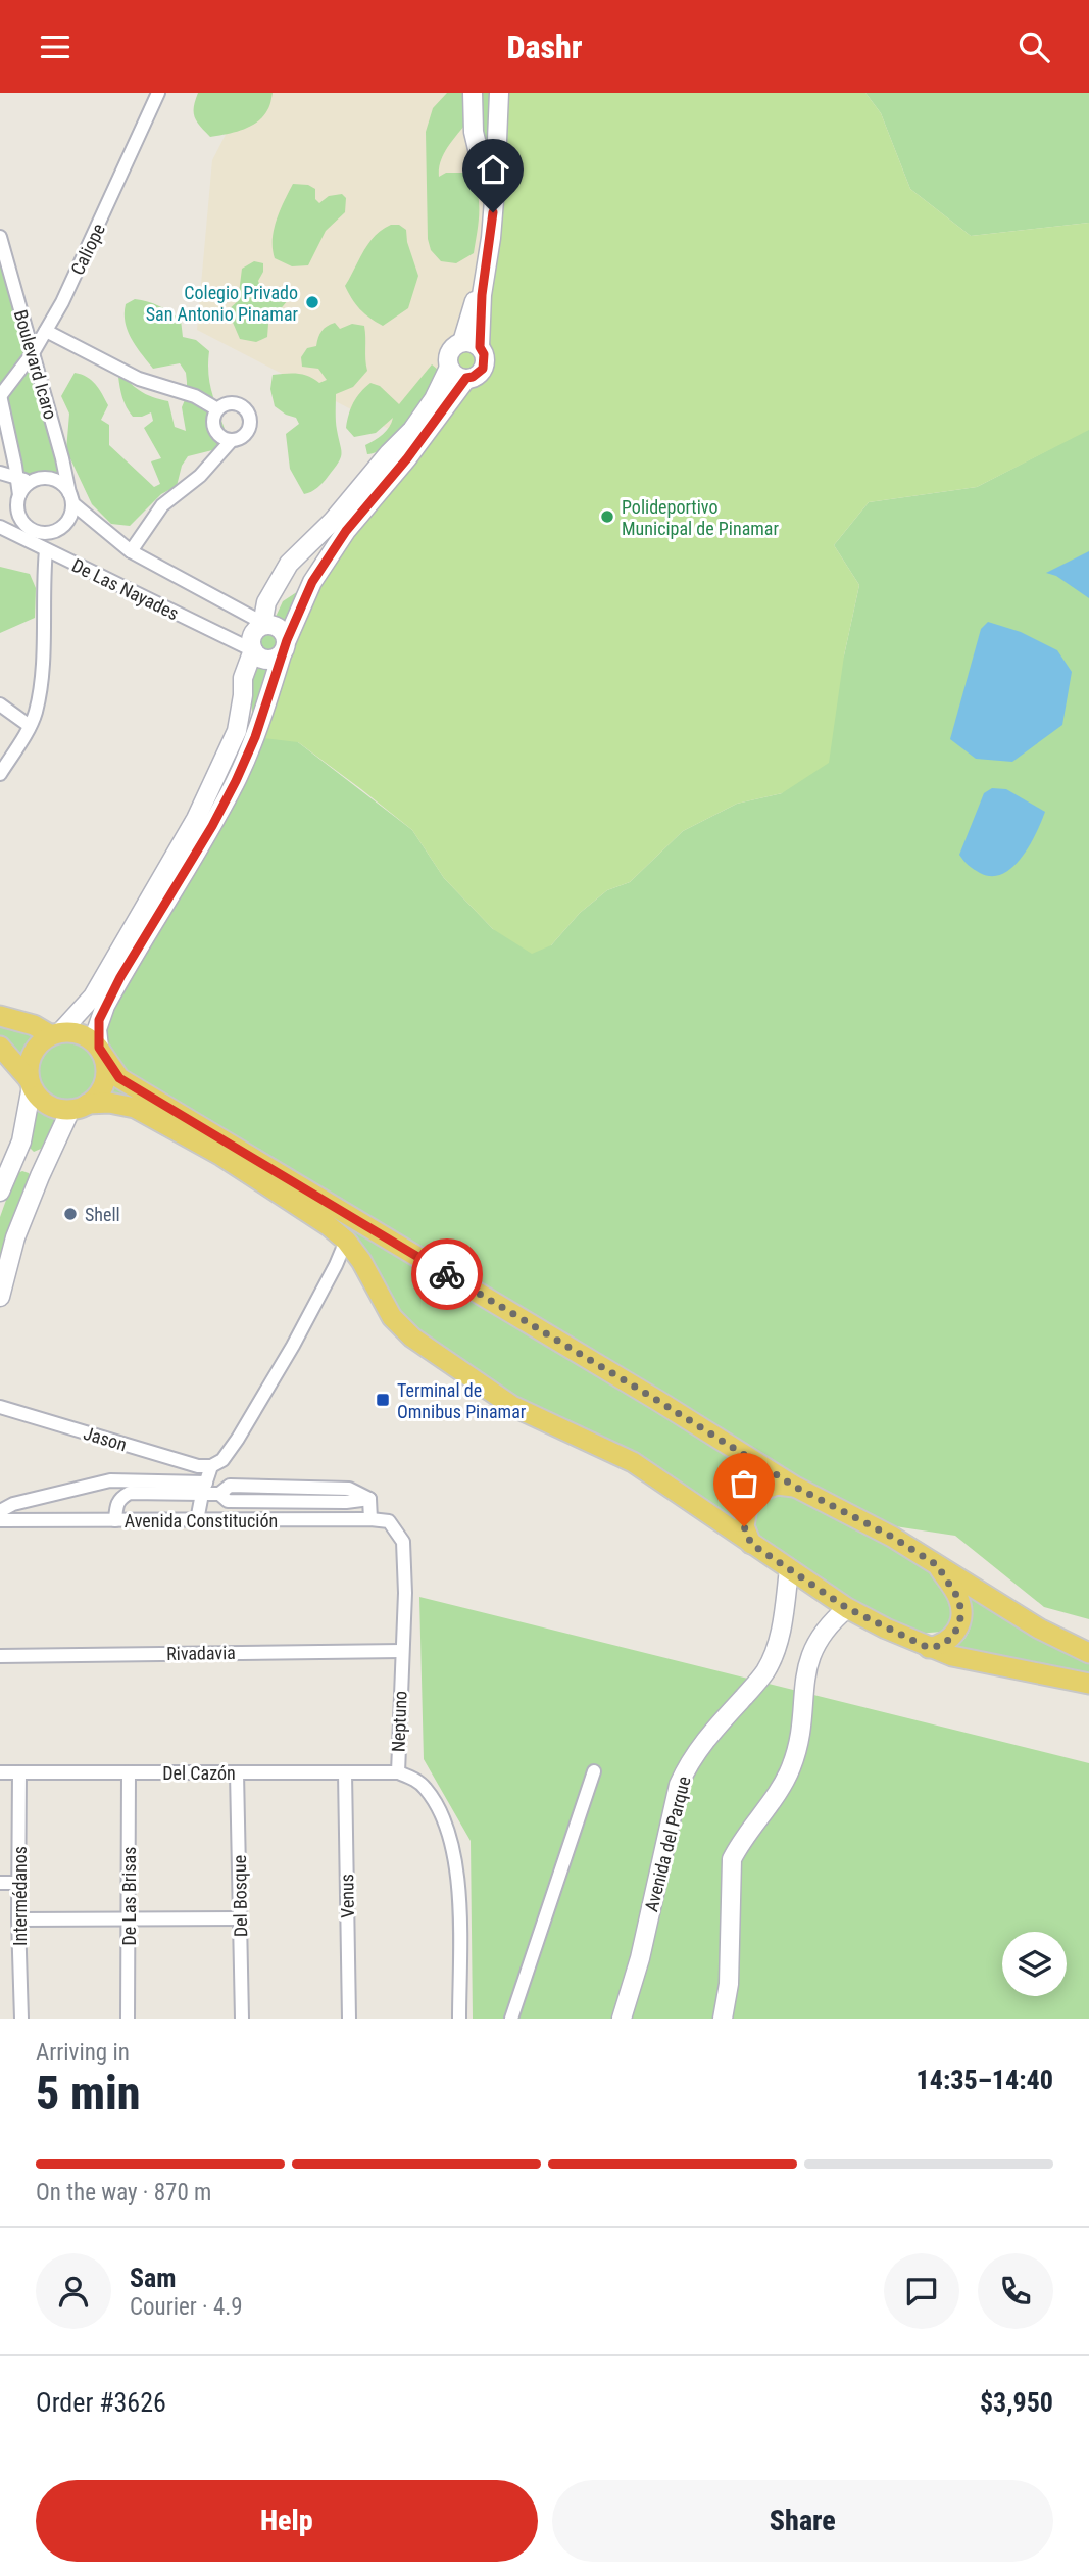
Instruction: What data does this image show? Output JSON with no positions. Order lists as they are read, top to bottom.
{
  "streets": {
    "main road": ["Avenida del Parque"],
    "street": [
      "Caliope",
      "Boulevard Icaro",
      "De Las Nayades",
      "Jason",
      "Avenida Constitución",
      "Rivadavia",
      "Neptuno",
      "Del Cazón",
      "Intermédanos",
      "De Las Brisas",
      "Del Bosque",
      "Venus"
    ]
  },
  "crossings": [
    ["Caliope", "Boulevard Icaro"],
    ["Boulevard Icaro", "De Las Nayades"],
    ["Avenida Constitución", "Neptuno"],
    ["Rivadavia", "Neptuno"],
    ["Neptuno", "Del Cazón"],
    ["Del Cazón", "Intermédanos"],
    ["Del Cazón", "De Las Brisas"],
    ["Del Cazón", "Del Bosque"],
    ["Del Cazón", "Venus"]
  ],
  "places": {
    "other": ["Colegio Privado San Antonio Pinamar", "Polideportivo Municipal de Pinamar", "Shell"],
    "transit": ["Terminal de Omnibus Pinamar"]
  },
  "page": {
    "header": "Dashr",
    "heading": ["5 min", "Arriving in", "14:35–14:40"],
    "panel": [
      "Sam",
      "Courier · 4.9",
      "Order #3626",
      "$3,950"
    ],
    "bar": "On the way · 870 m",
    "buttons": ["Help", "Share"]
  }
}
